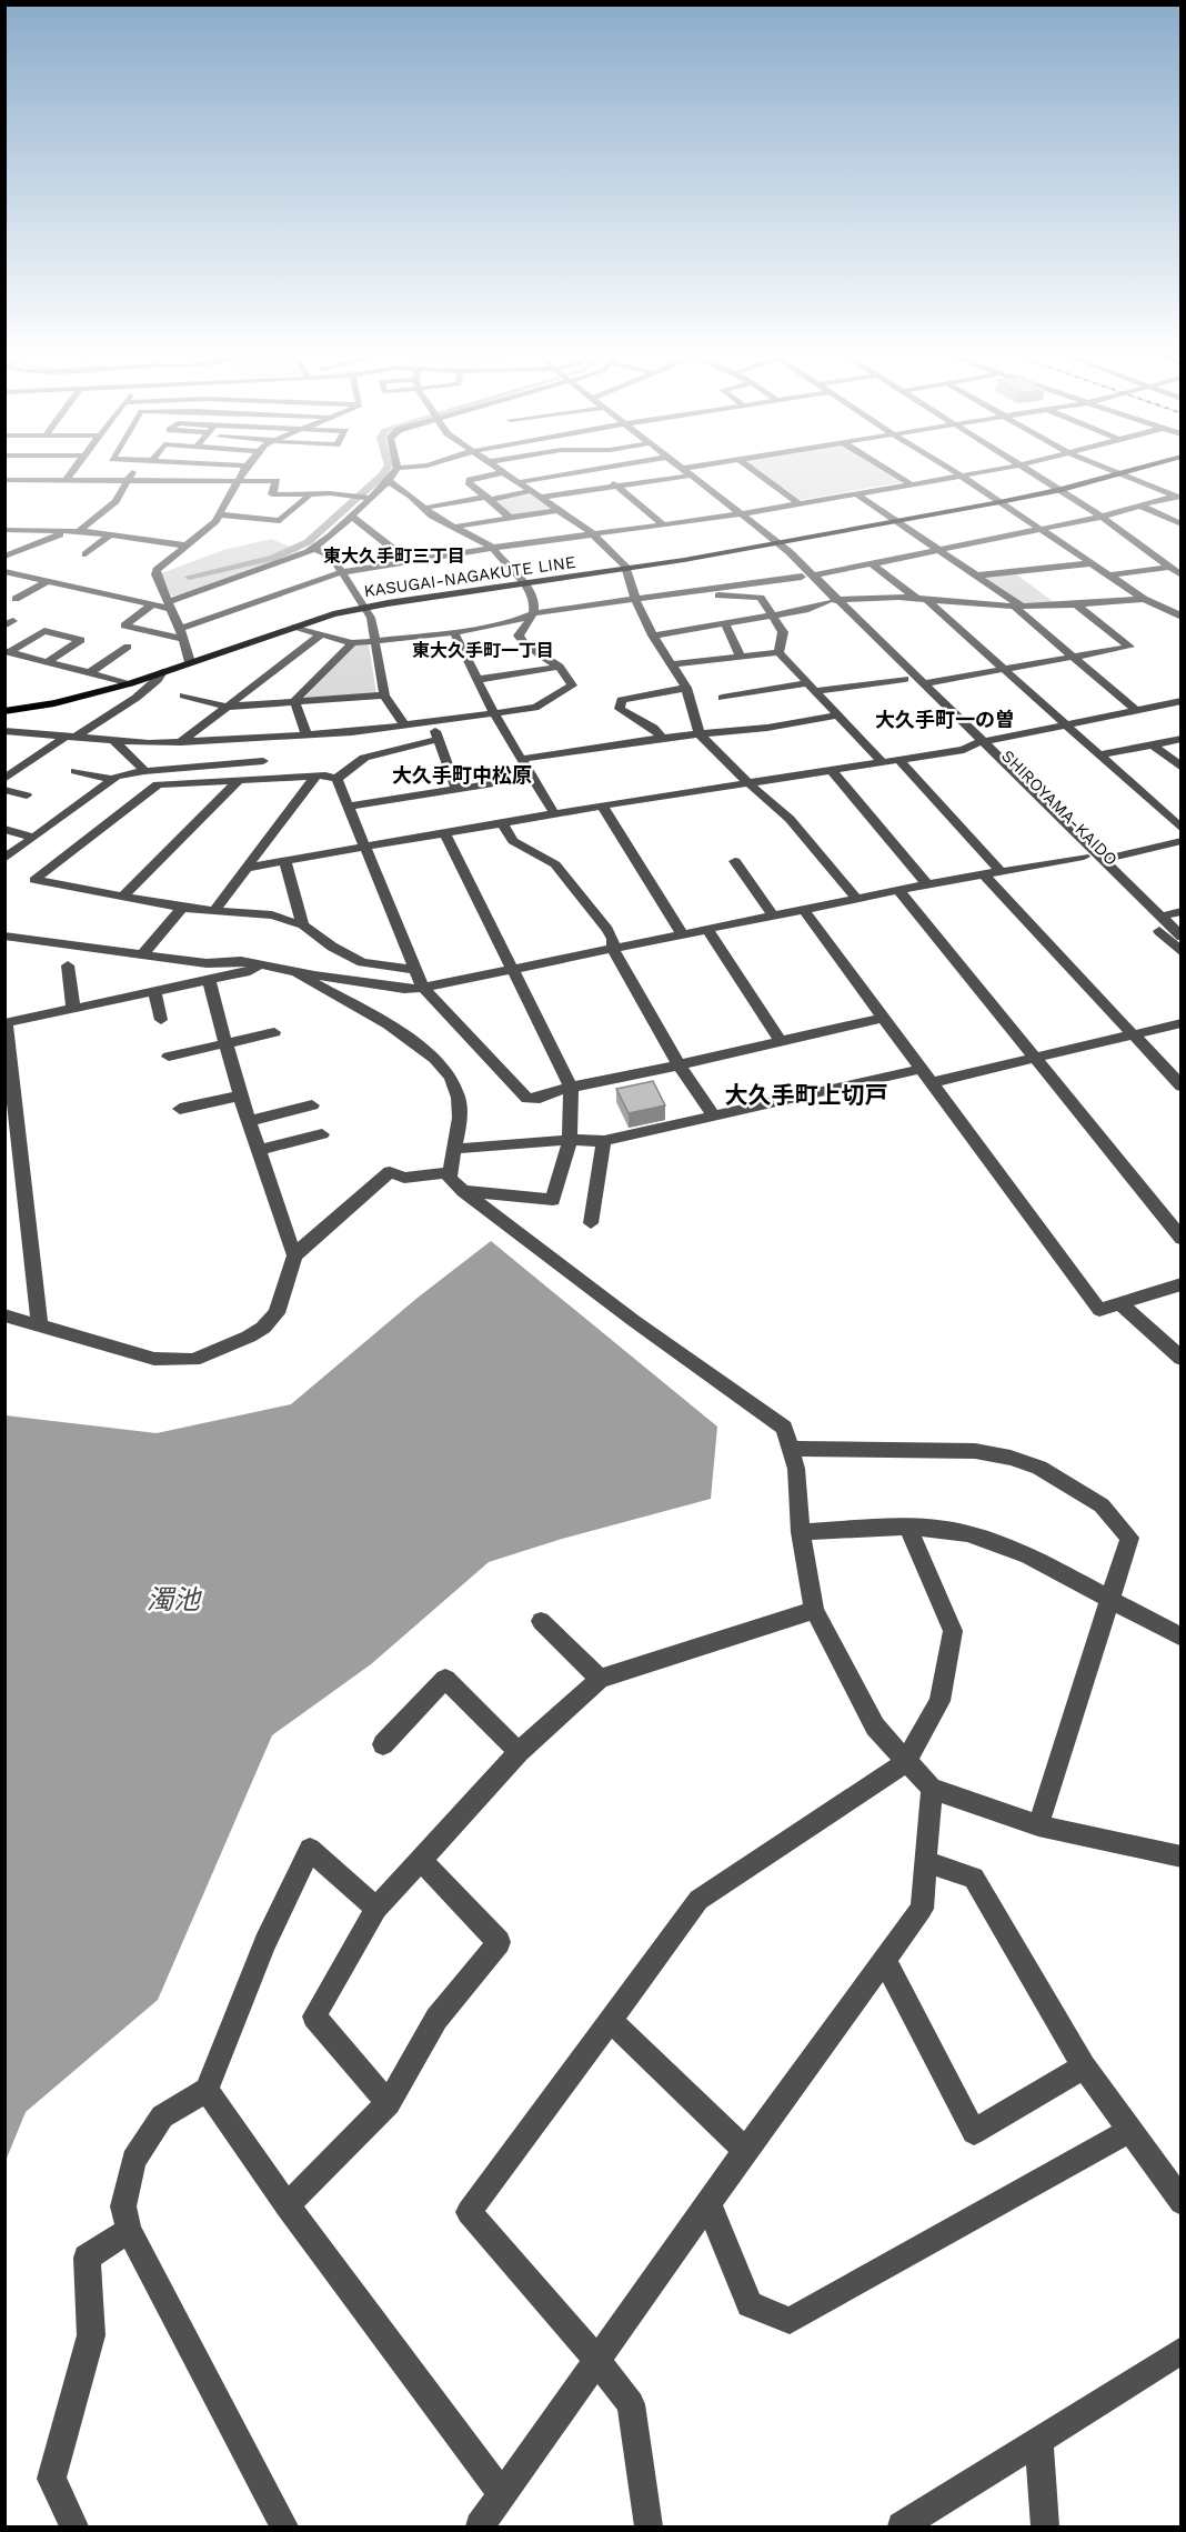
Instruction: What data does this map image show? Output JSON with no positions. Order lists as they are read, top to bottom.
{
  "streets": {
    "main road": ["KASUGAI-NAGAKUTE LINE"],
    "street": ["SHIROYAMA-KAIDO"]
  },
  "crossings": [
    ["KASUGAI-NAGAKUTE LINE", "SHIROYAMA-KAIDO"]
  ],
  "districts": [
    "東大久手町三丁目",
    "東大久手町一丁目",
    "大久手町一の曽",
    "大久手町中松原",
    "大久手町上切戸"
  ],
  "water": ["濁池"]
}
